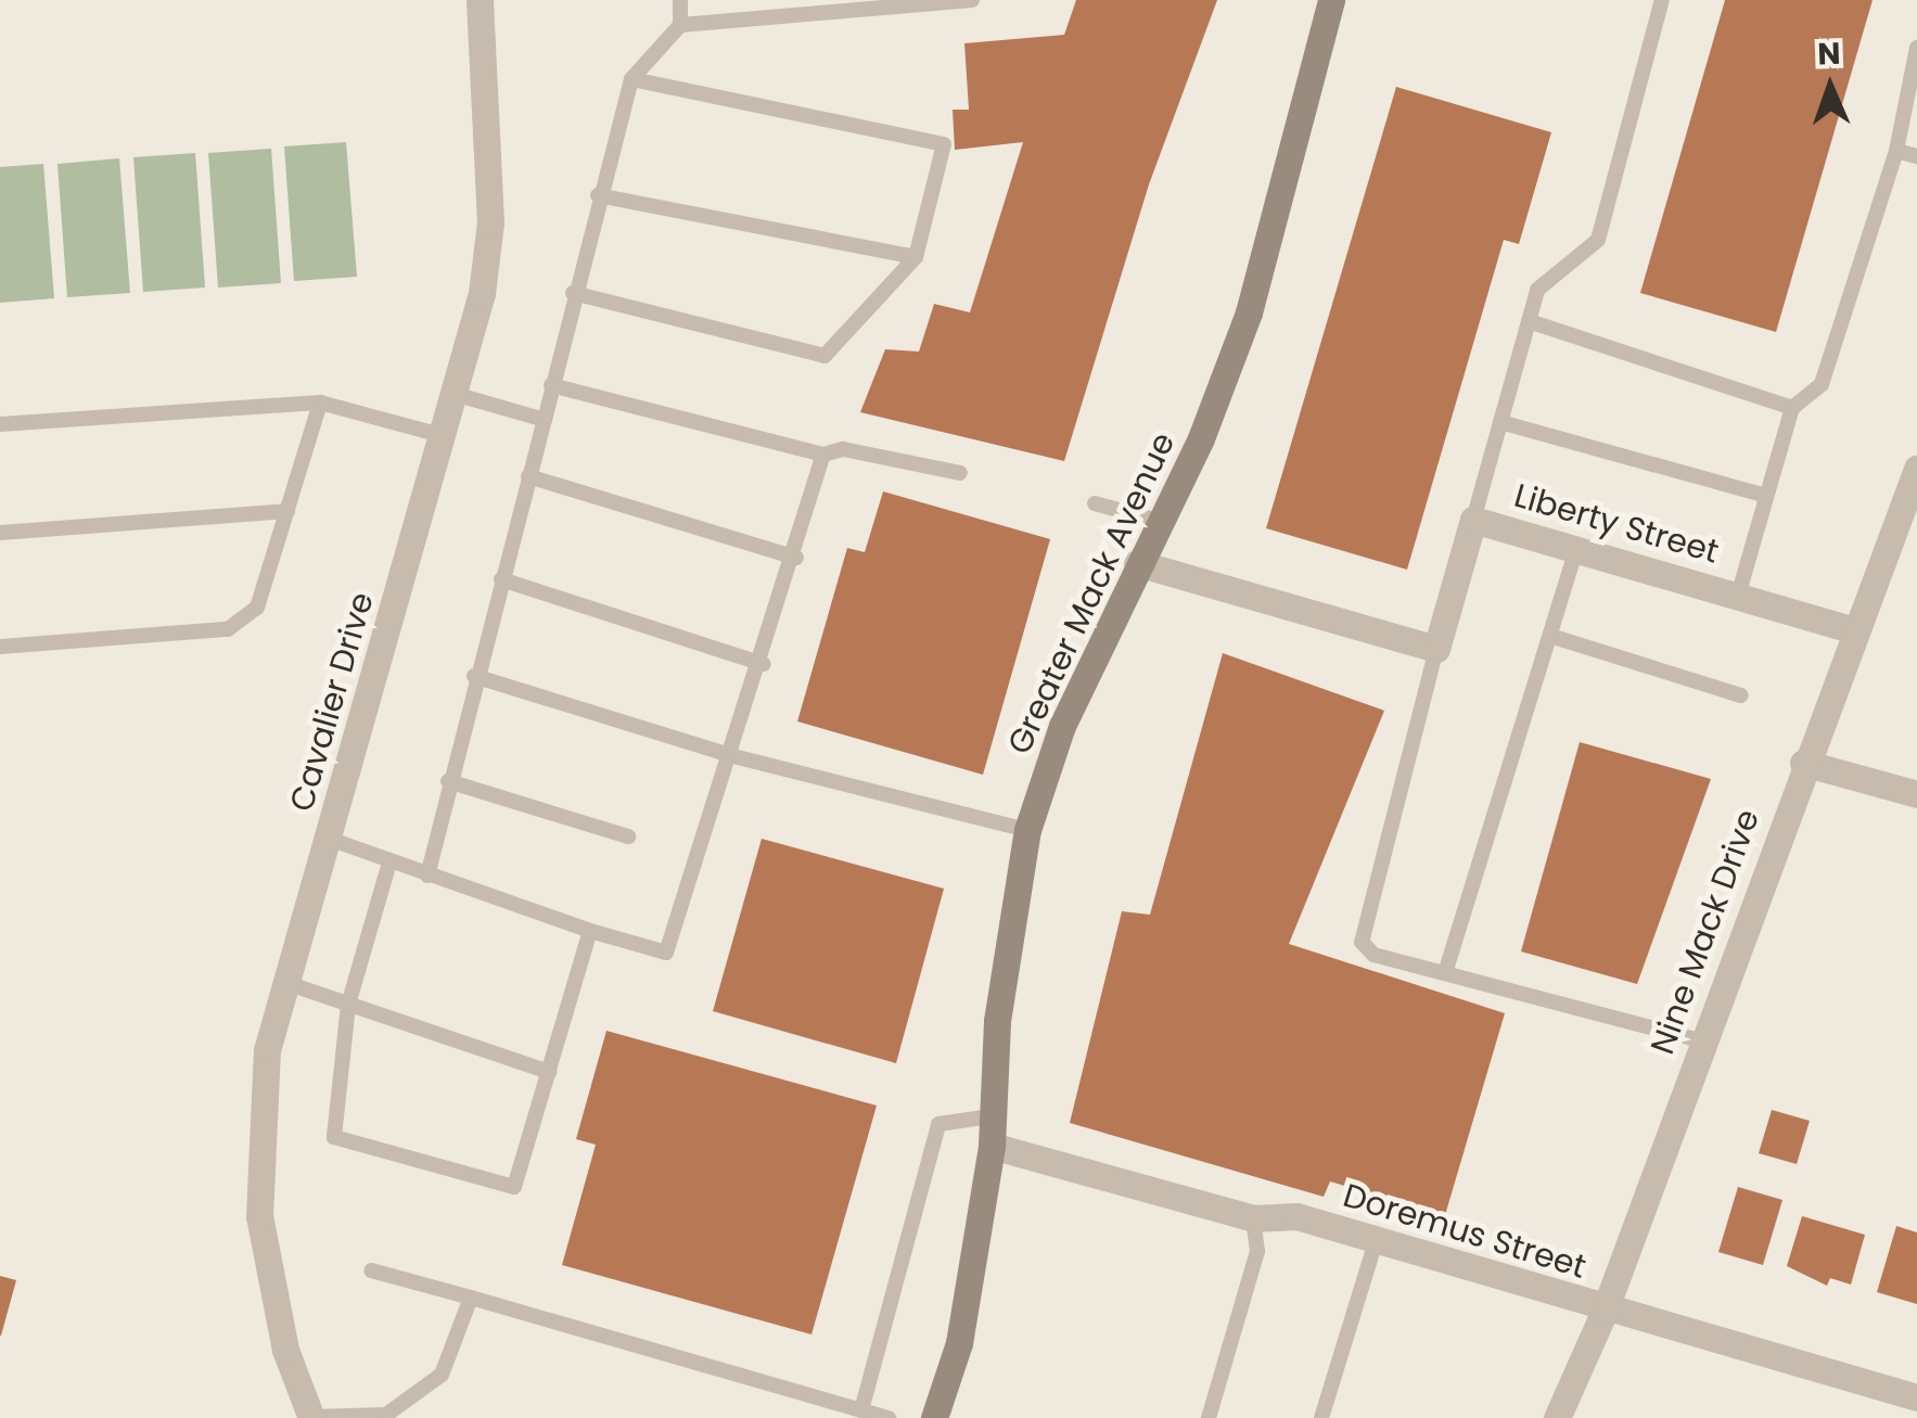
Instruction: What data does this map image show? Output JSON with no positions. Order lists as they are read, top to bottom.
{
  "streets": {
    "street": [
      "Liberty Street",
      "Greater Mack Avenue",
      "Cavalier Drive",
      "Nine Mack Drive",
      "Doremus Street"
    ]
  },
  "crossings": [
    ["Liberty Street", "Nine Mack Drive"],
    ["Greater Mack Avenue", "Doremus Street"],
    ["Nine Mack Drive", "Doremus Street"]
  ],
  "north": "top"
}
